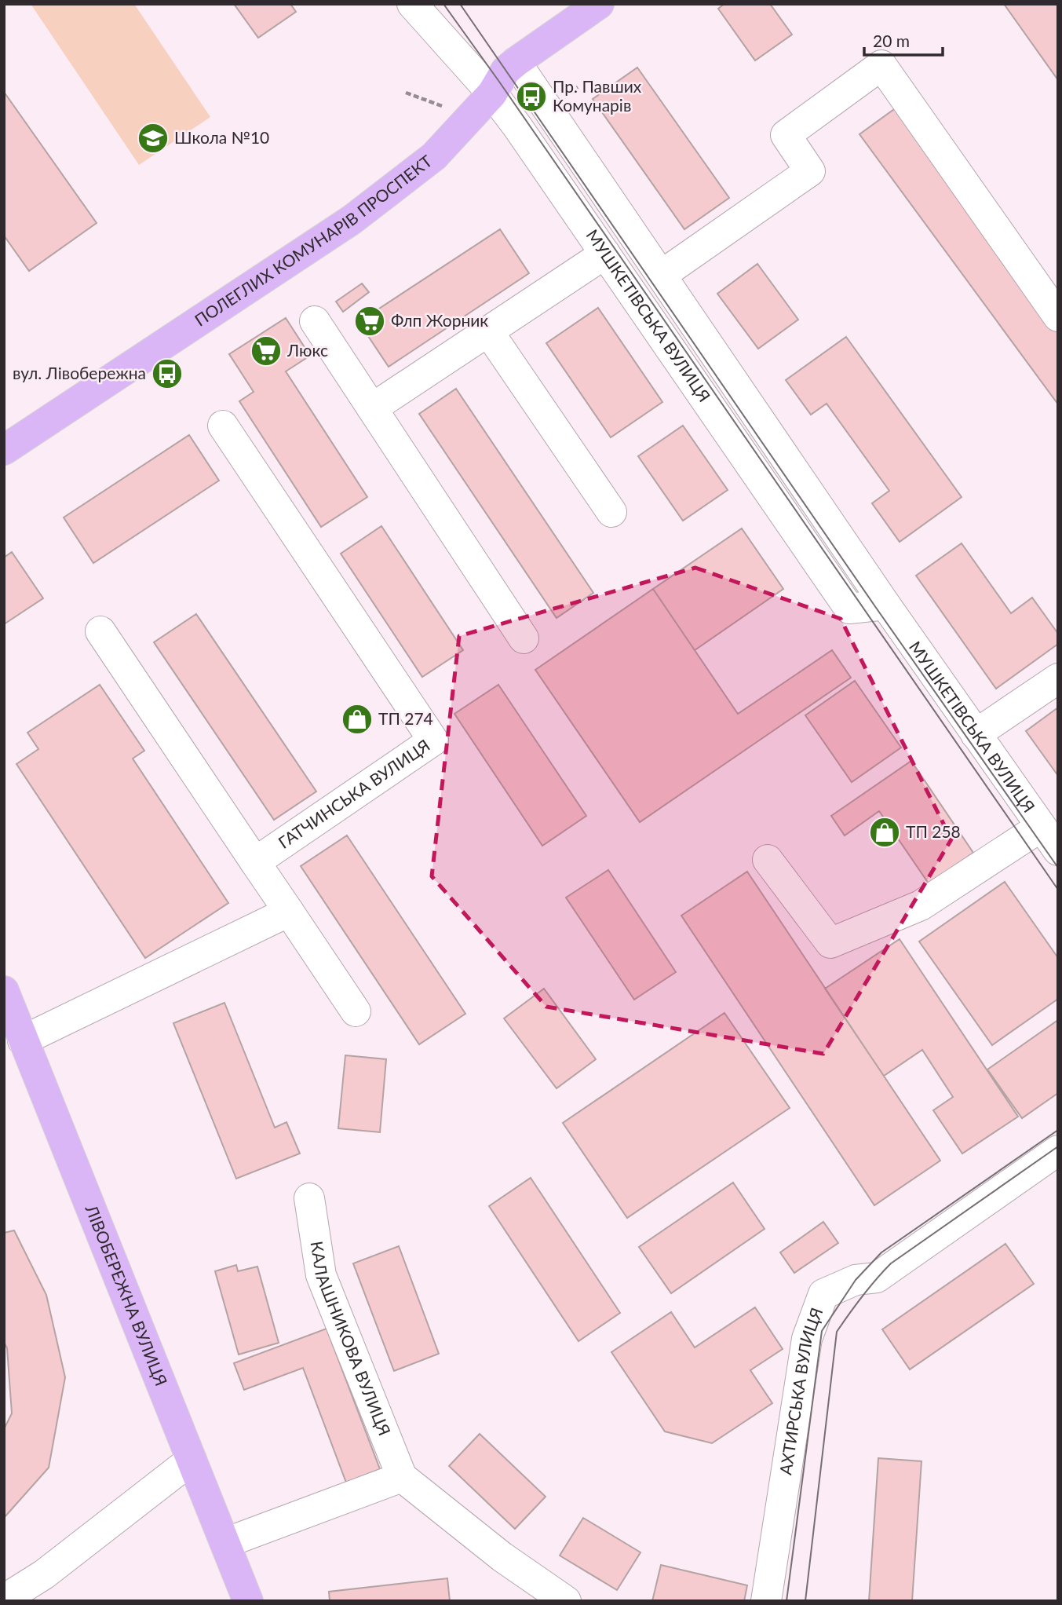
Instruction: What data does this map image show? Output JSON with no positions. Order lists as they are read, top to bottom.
{
  "streets": {
    "main road": ["ПОЛЕГЛИХ КОМУНАРІВ ПРОСПЕКТ", "ЛІВОБЕРЕЖНА ВУЛИЦЯ"],
    "street": [
      "МУШКЕТІВСЬКА ВУЛИЦЯ",
      "ГАТЧИНСЬКА ВУЛИЦЯ",
      "КАЛАШНИКОВА ВУЛИЦЯ",
      "АХТИРСЬКА ВУЛИЦЯ"
    ]
  },
  "crossings": [
    ["ПОЛЕГЛИХ КОМУНАРІВ ПРОСПЕКТ", "МУШКЕТІВСЬКА ВУЛИЦЯ"]
  ],
  "places": {
    "bus stop": ["Пр. Павших Комунарiв", "вул. Лівобережна"],
    "school or university": ["Школа №10"],
    "supermarket": ["Флп Жорник", "Люкс"],
    "shop": ["ТП 274", "ТП 258"]
  },
  "scale_bar": "20 m"
}
